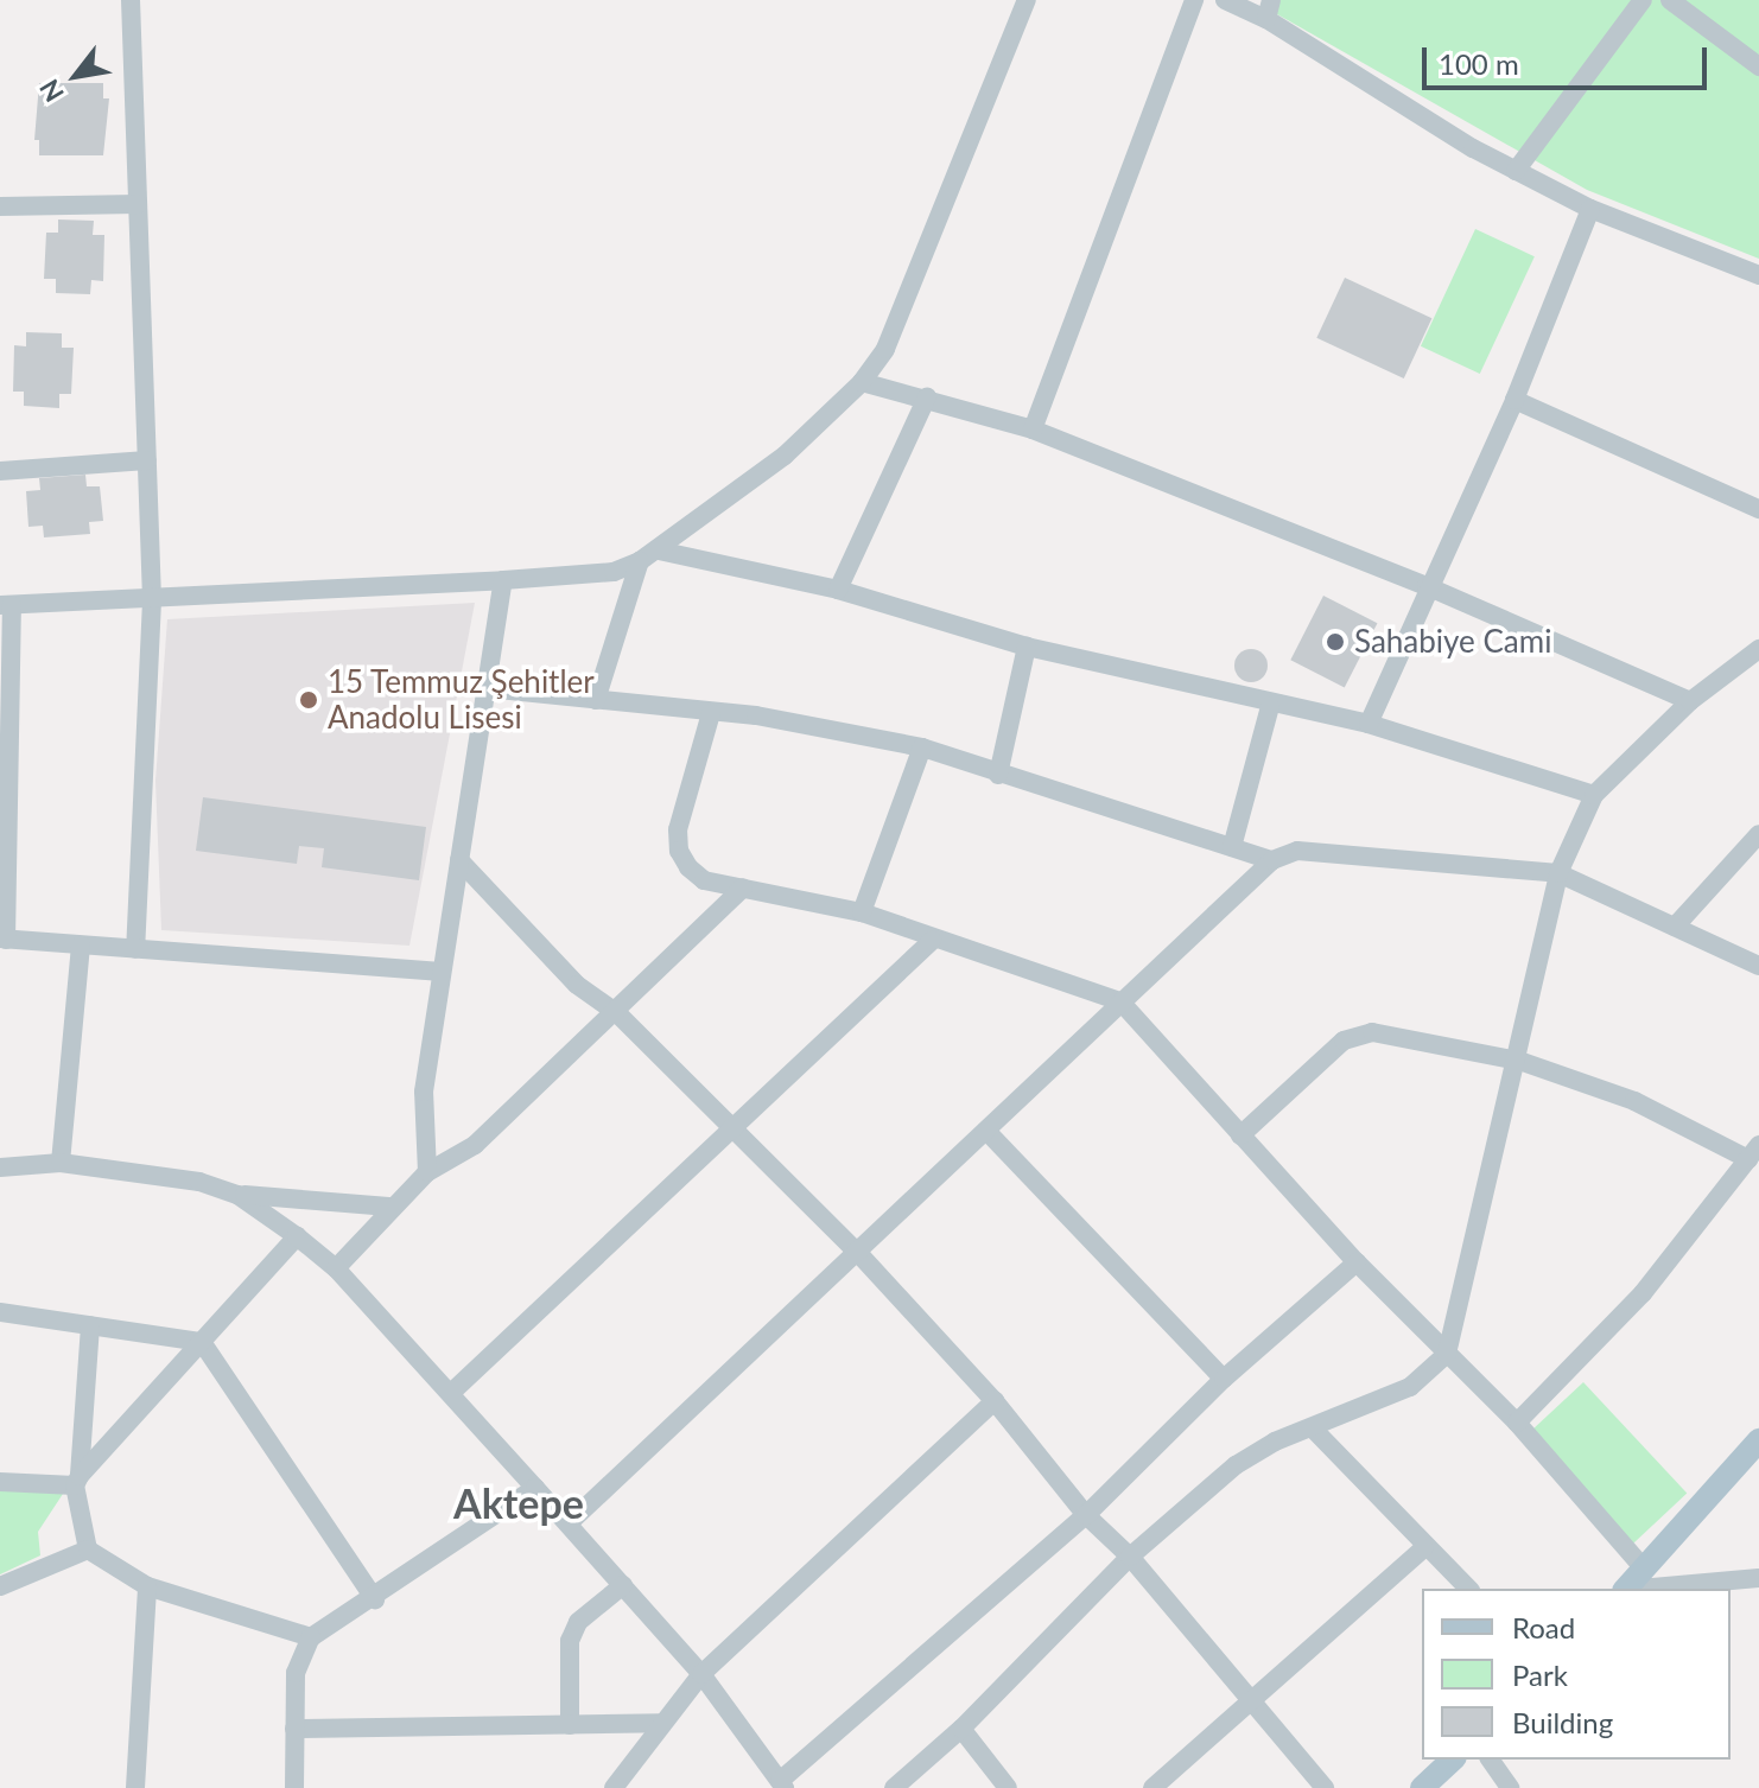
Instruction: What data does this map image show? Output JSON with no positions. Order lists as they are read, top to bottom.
{
  "districts": ["Aktepe"],
  "places": ["Sahabiye Cami", "15 Temmuz Şehitler Anadolu Lisesi"],
  "legend": ["Road", "Park", "Building"],
  "scale_bar": "100 m",
  "north": "bottom left"
}
